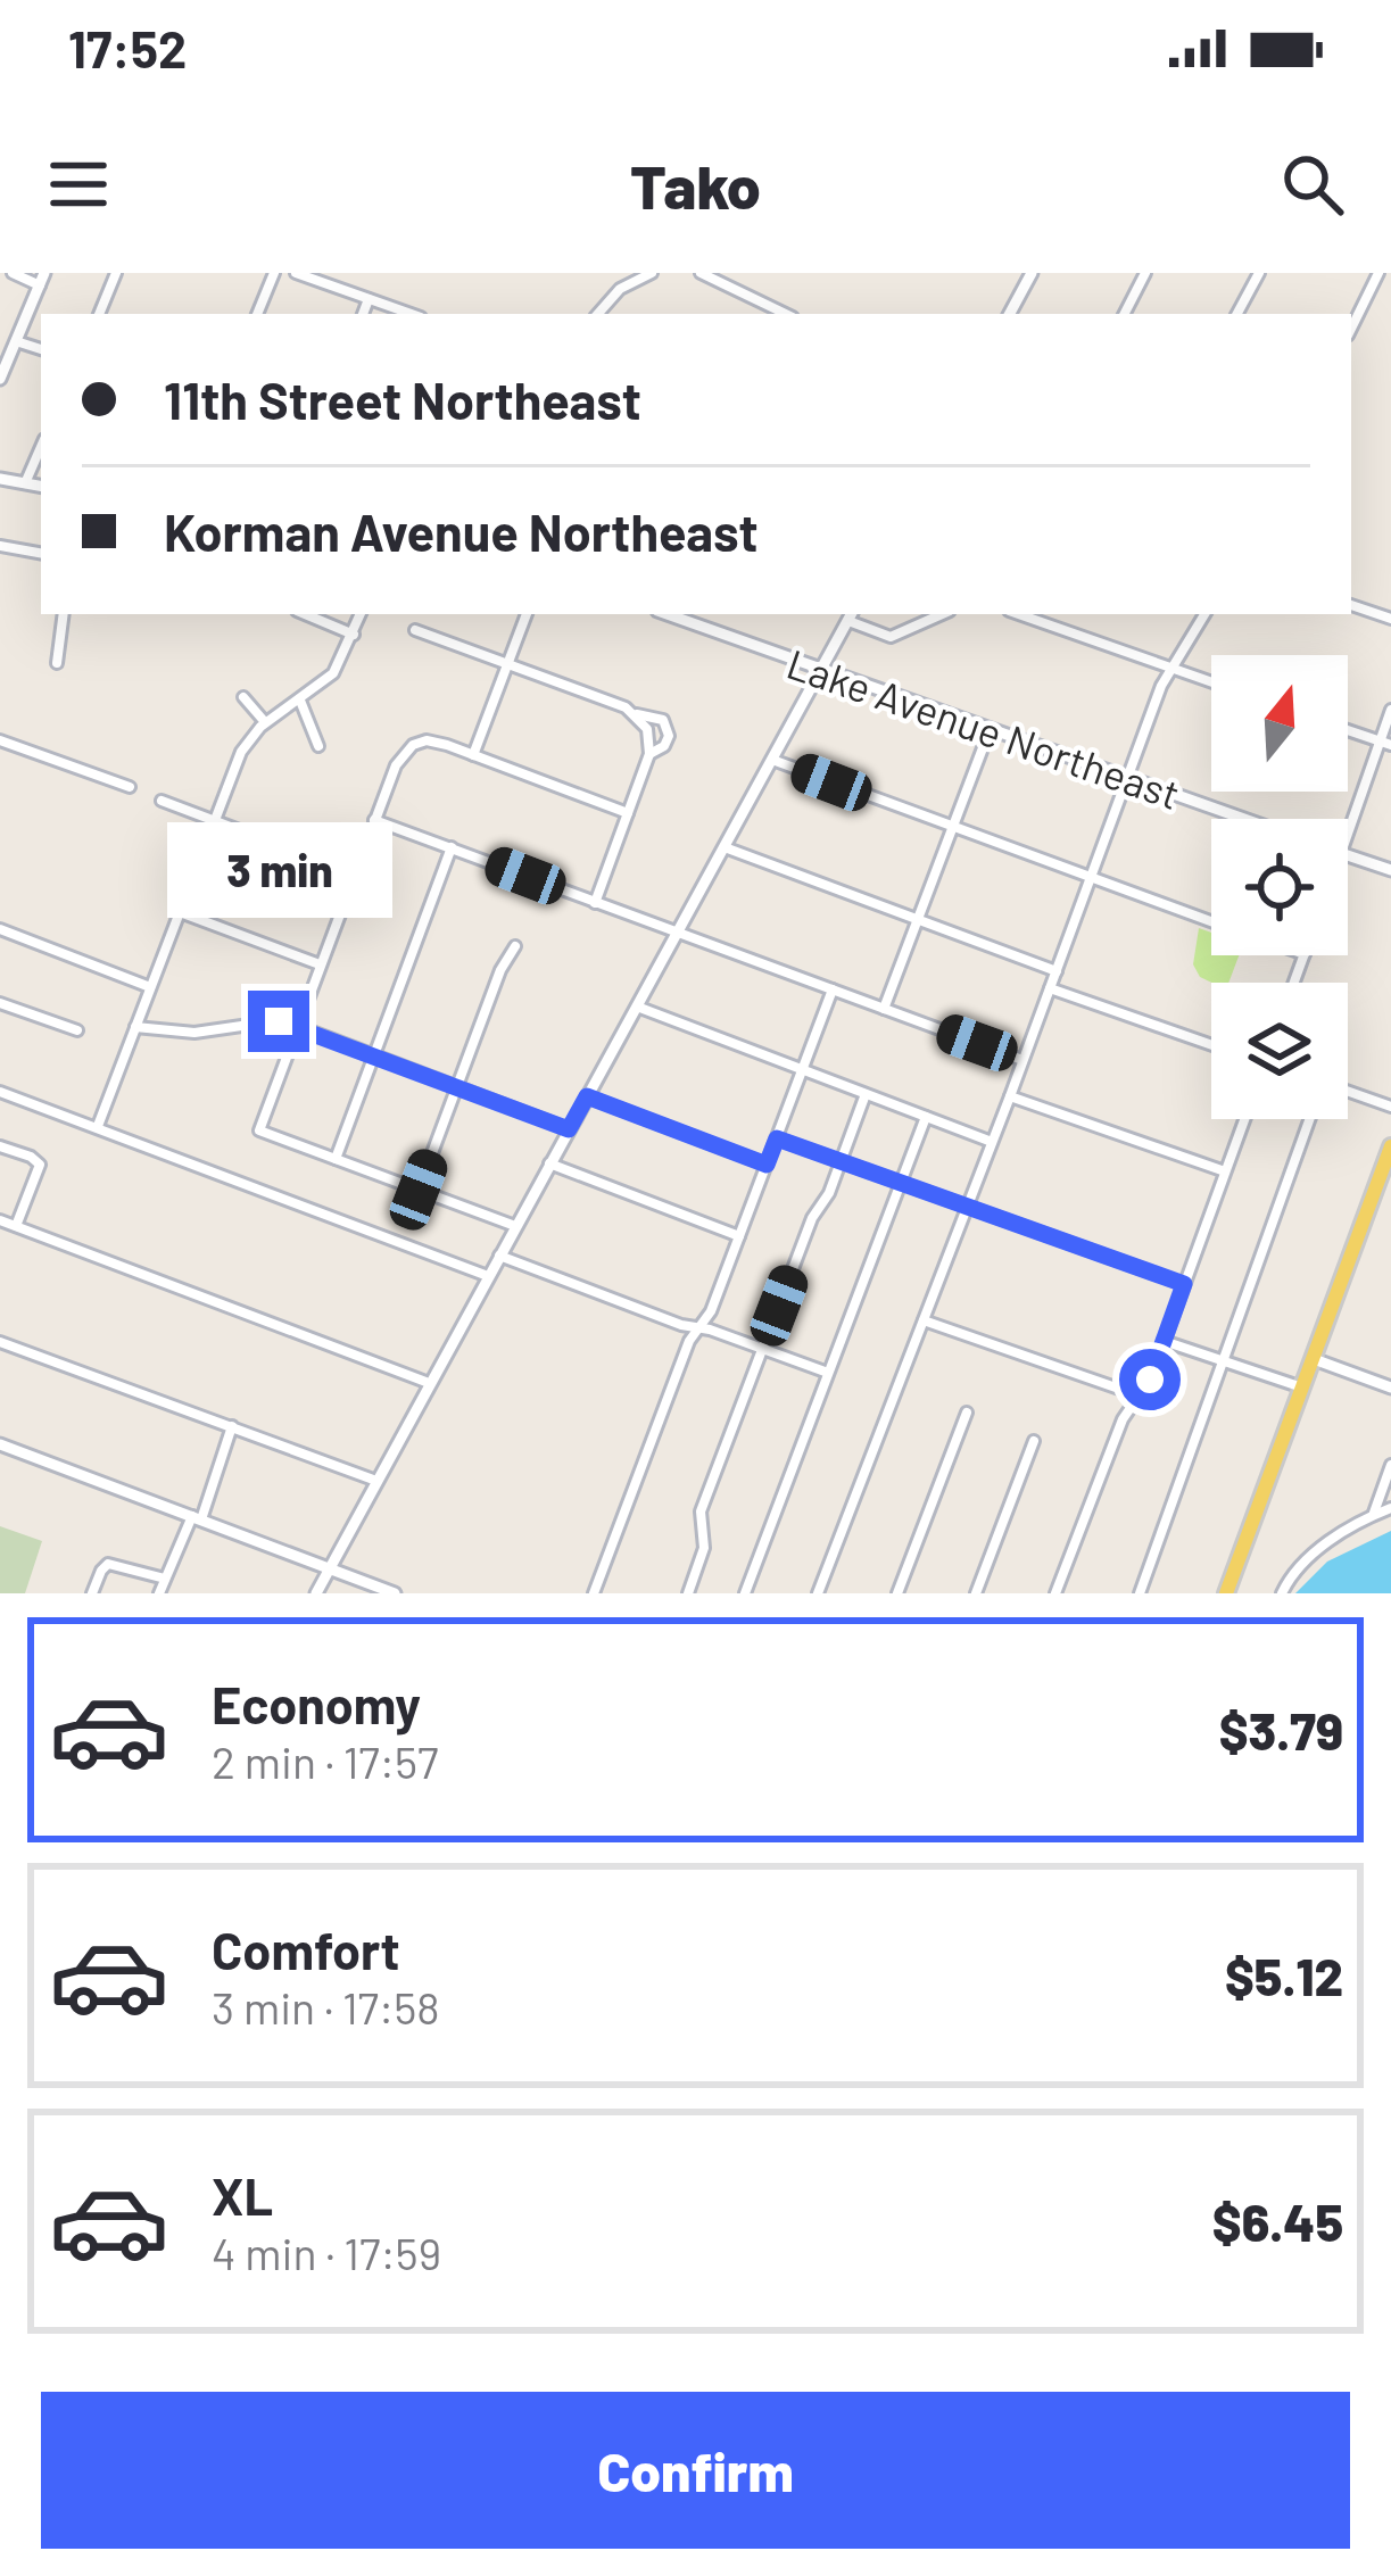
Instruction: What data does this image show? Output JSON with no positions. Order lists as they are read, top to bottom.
{
  "streets": {
    "street": ["Lake Avenue Northeast"]
  },
  "north": "top",
  "page": {
    "status": "17:52",
    "header": "Tako",
    "banner": ["11th Street Northeast", "Korman Avenue Northeast"],
    "bubble": "3 min",
    "list": [
      {
        "name": "Economy",
        "note": "2 min · 17:57",
        "value": "$3.79"
      },
      {
        "name": "Comfort",
        "note": "3 min · 17:58",
        "value": "$5.12"
      },
      {
        "name": "XL",
        "note": "4 min · 17:59",
        "value": "$6.45"
      }
    ],
    "buttons": "Confirm"
  }
}
